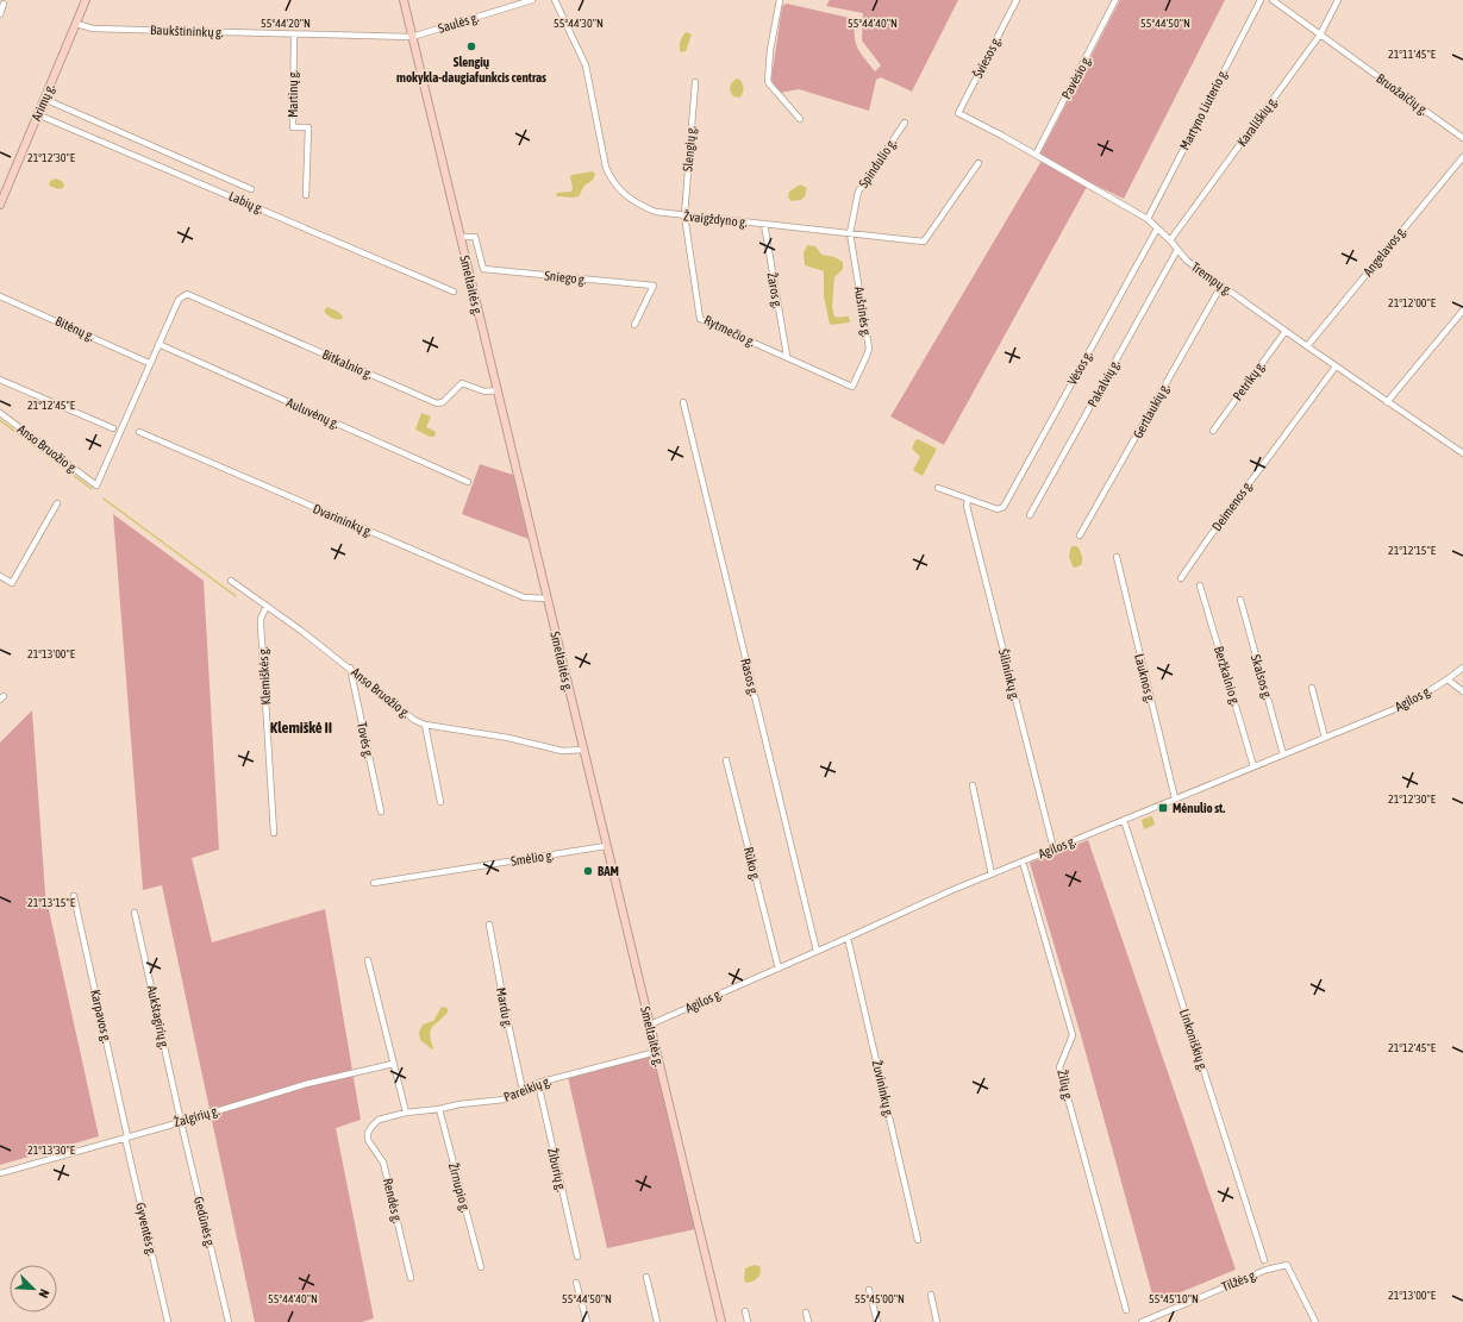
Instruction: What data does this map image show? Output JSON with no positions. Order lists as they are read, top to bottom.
{
  "streets": {
    "main road": ["Arimų g.", "Smeltaitės g."],
    "street": [
      "Saulės g.",
      "Baukštininkų g.",
      "Šviesos g.",
      "Pavėsio g.",
      "Martinų g.",
      "Bruožaičių g.",
      "Martyno Liuterio g.",
      "Karališkių g.",
      "Slengių g.",
      "Spindulio g.",
      "Labių g.",
      "Žvaigždyno g.",
      "Angelavos g.",
      "Sniego g.",
      "Trempų g.",
      "Žaros g.",
      "Aušrinės g.",
      "Bitėnų g.",
      "Rytmečio g.",
      "Bitkalnio g.",
      "Vėsos g.",
      "Petrikų g.",
      "Pakalvių g.",
      "Gertlaukių g.",
      "Auluvėnų g.",
      "Anso Bruožio g.",
      "Deimenos g.",
      "Dvarininkų g.",
      "Šilininkų g.",
      "Klemiškės g.",
      "Beržkalnio g.",
      "Rasos g.",
      "Skalsos g.",
      "Lauknos g.",
      "Agilos g.",
      "Tovės g.",
      "Smėlio g.",
      "Rūko g.",
      "Mardu g.",
      "Karpavos g.",
      "Aukštagirių g.",
      "Linkoniškių g.",
      "Žilių g.",
      "Pareikių g.",
      "Žuvininkų g.",
      "Žalgirių g.",
      "Žiburių g.",
      "Žirnupio g.",
      "Rendės g.",
      "Gedūnės g.",
      "Gyventės g.",
      "Tilžės g."
    ]
  },
  "crossings": [
    ["Saulės g.", "Baukštininkų g."],
    ["Saulės g.", "Smeltaitės g."],
    ["Baukštininkų g.", "Martinų g."],
    ["Baukštininkų g.", "Arimų g."],
    ["Baukštininkų g.", "Smeltaitės g."],
    ["Šviesos g.", "Trempų g."],
    ["Pavėsio g.", "Trempų g."],
    ["Bruožaičių g.", "Karališkių g."],
    ["Arimų g.", "Labių g."],
    ["Martyno Liuterio g.", "Trempų g."],
    ["Karališkių g.", "Trempų g."],
    ["Slengių g.", "Žvaigždyno g."],
    ["Slengių g.", "Rytmečio g."],
    ["Spindulio g.", "Žvaigždyno g."],
    ["Spindulio g.", "Aušrinės g."],
    ["Žvaigždyno g.", "Žaros g."],
    ["Žvaigždyno g.", "Aušrinės g."],
    ["Žvaigždyno g.", "Rytmečio g."],
    ["Angelavos g.", "Trempų g."],
    ["Sniego g.", "Smeltaitės g."],
    ["Trempų g.", "Vėsos g."],
    ["Trempų g.", "Petrikų g."],
    ["Trempų g.", "Pakalvių g."],
    ["Trempų g.", "Gertlaukių g."],
    ["Trempų g.", "Deimenos g."],
    ["Smeltaitės g.", "Bitkalnio g."],
    ["Smeltaitės g.", "Anso Bruožio g."],
    ["Smeltaitės g.", "Dvarininkų g."],
    ["Smeltaitės g.", "Agilos g."],
    ["Smeltaitės g.", "Smėlio g."],
    ["Smeltaitės g.", "Pareikių g."],
    ["Žaros g.", "Rytmečio g."],
    ["Aušrinės g.", "Rytmečio g."],
    ["Bitėnų g.", "Anso Bruožio g."],
    ["Bitkalnio g.", "Auluvėnų g."],
    ["Vėsos g.", "Šilininkų g."],
    ["Anso Bruožio g.", "Klemiškės g."],
    ["Anso Bruožio g.", "Tovės g."],
    ["Šilininkų g.", "Agilos g."],
    ["Beržkalnio g.", "Agilos g."],
    ["Rasos g.", "Agilos g."],
    ["Skalsos g.", "Agilos g."],
    ["Lauknos g.", "Agilos g."],
    ["Agilos g.", "Rūko g."],
    ["Agilos g.", "Linkoniškių g."],
    ["Agilos g.", "Žilių g."],
    ["Agilos g.", "Žuvininkų g."],
    ["Mardu g.", "Pareikių g."],
    ["Karpavos g.", "Žalgirių g."],
    ["Karpavos g.", "Gyventės g."],
    ["Aukštagirių g.", "Žalgirių g."],
    ["Aukštagirių g.", "Gedūnės g."],
    ["Pareikių g.", "Žiburių g."],
    ["Pareikių g.", "Žirnupio g."],
    ["Pareikių g.", "Rendės g."],
    ["Žalgirių g.", "Gedūnės g."],
    ["Žalgirių g.", "Gyventės g."]
  ],
  "districts": ["Klemiškė II"],
  "places": {
    "other": ["Slengių mokykla-daugiafunkcis centras", "BAM"],
    "transit": ["Mėnulio st."]
  },
  "north": "bottom right",
  "coordinates": [
    "55°44'20\"N",
    "55°44'40\"N",
    "55°44'50\"N",
    "55°44'30\"N",
    "21°11'45\"E",
    "21°12'30\"E",
    "21°12'00\"E",
    "21°12'45\"E",
    "21°12'15\"E",
    "21°13'00\"E",
    "21°13'15\"E",
    "21°13'30\"E",
    "55°45'00\"N",
    "55°45'10\"N"
  ]
}
